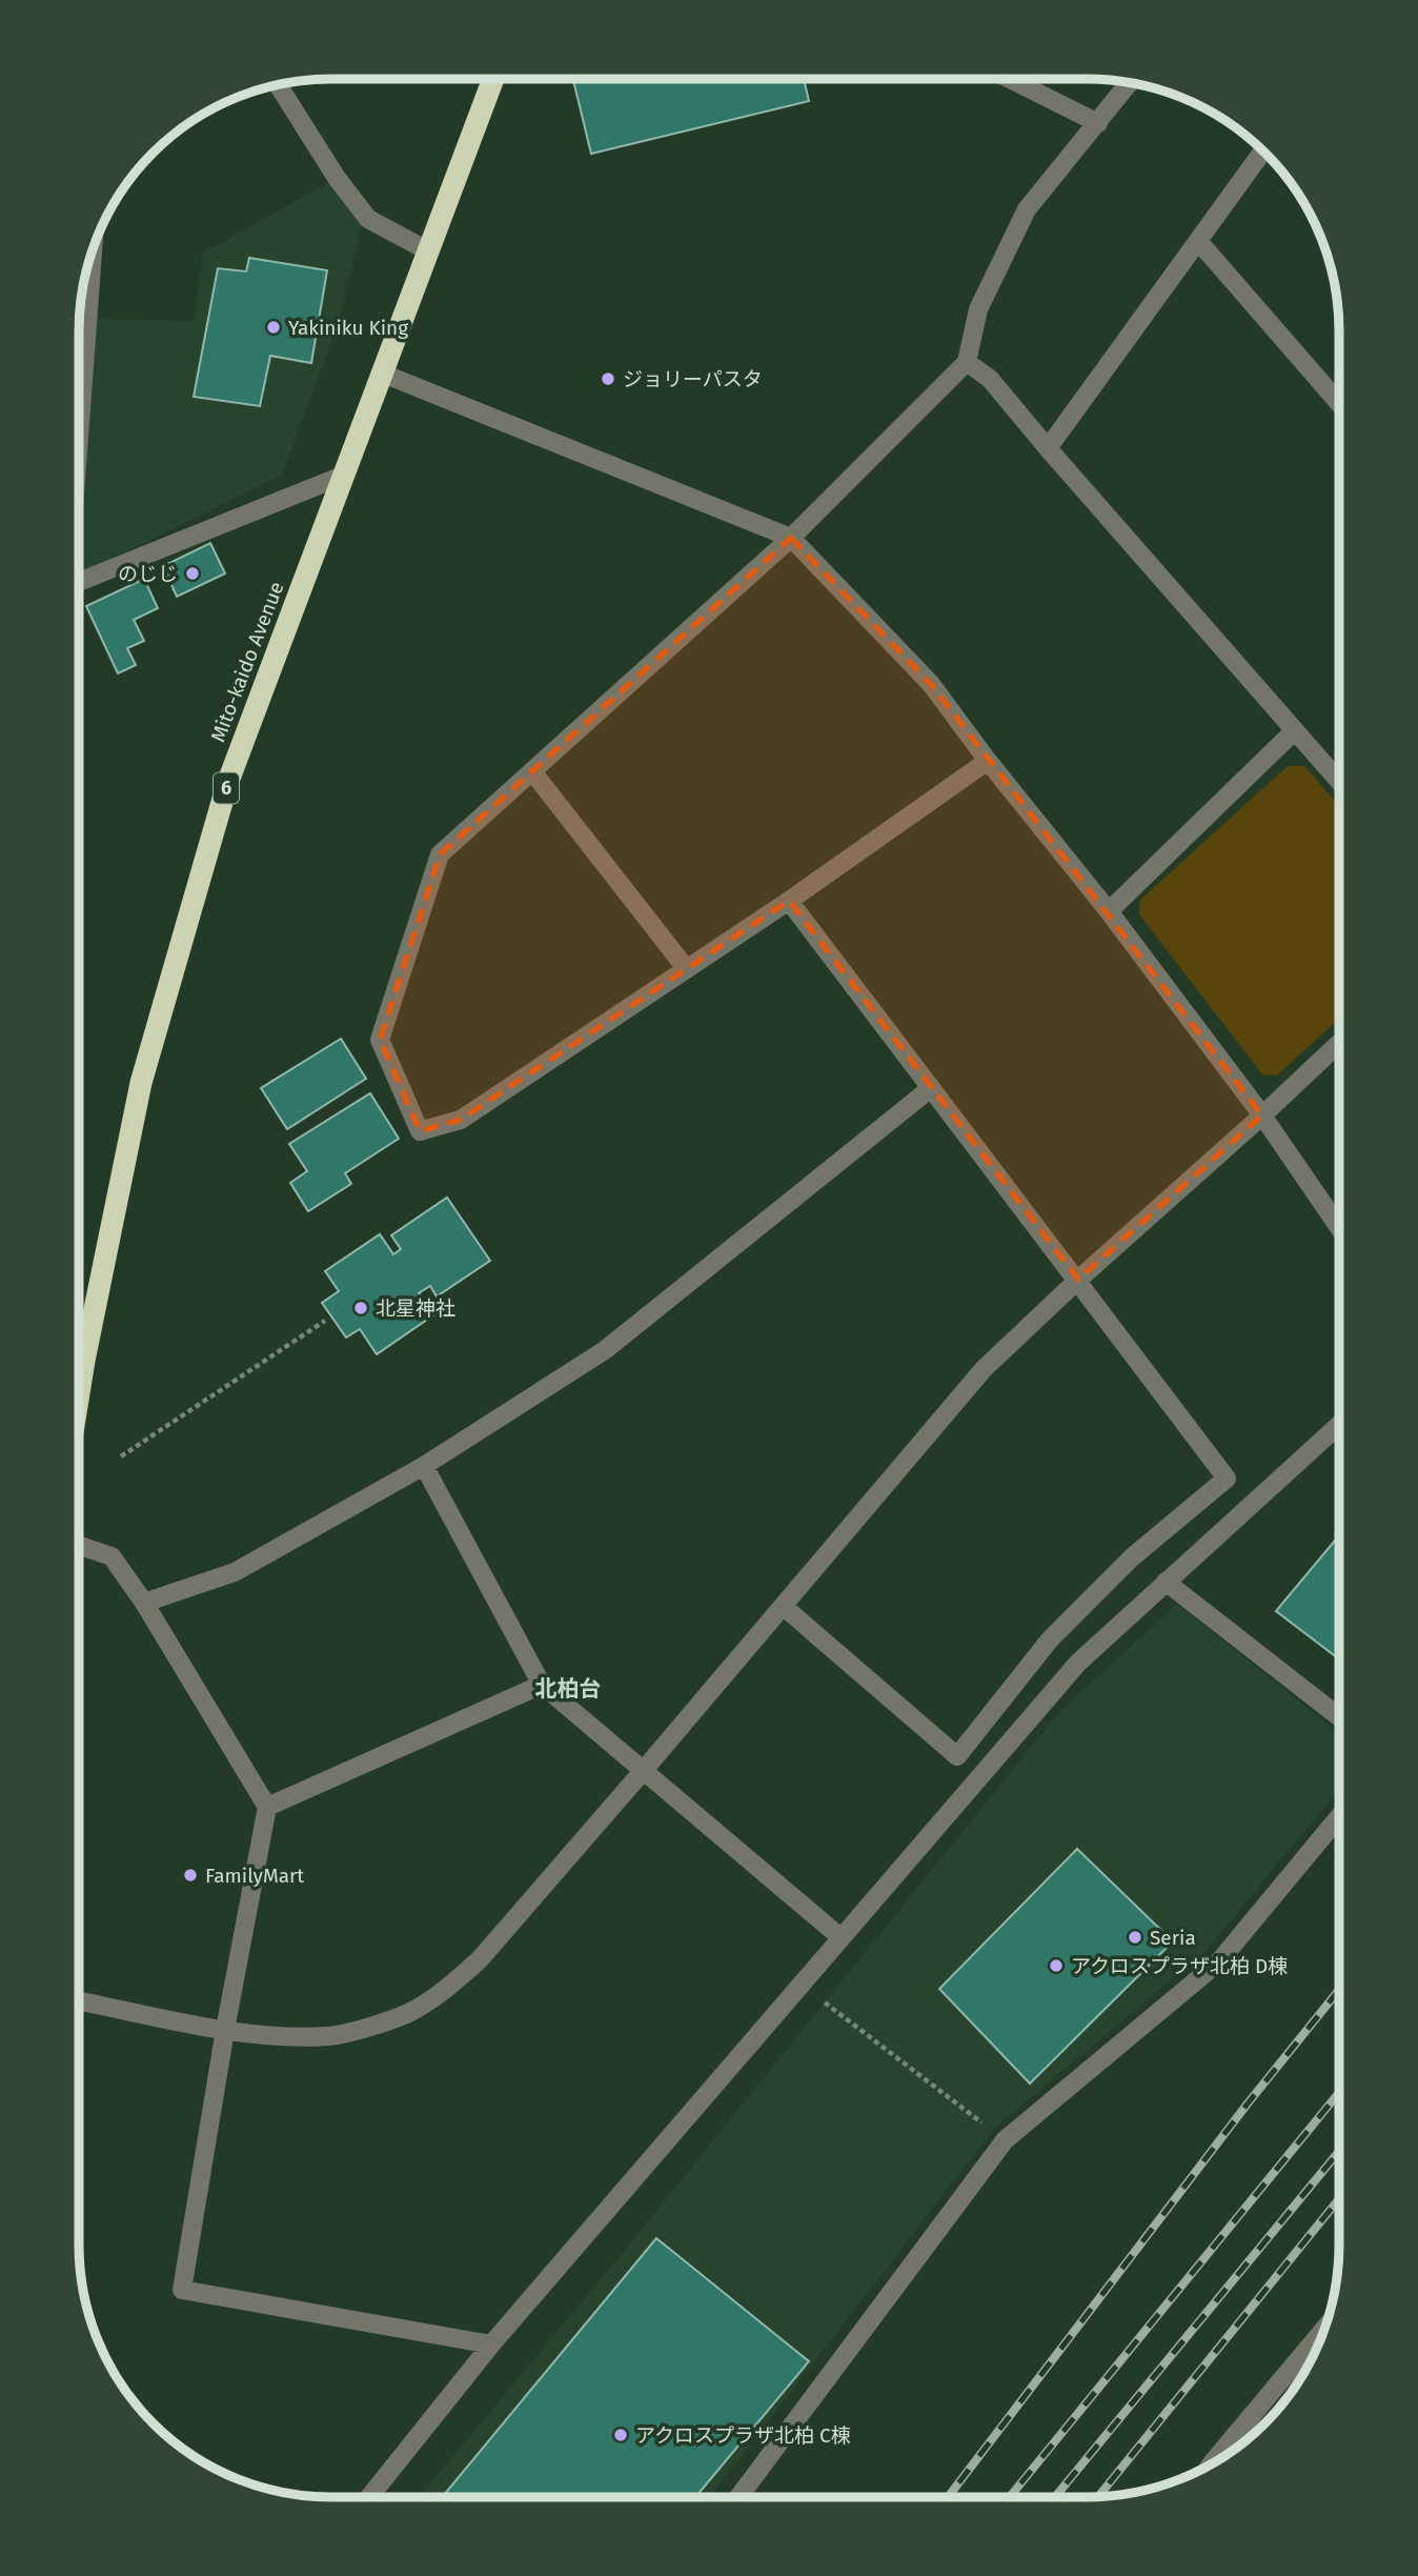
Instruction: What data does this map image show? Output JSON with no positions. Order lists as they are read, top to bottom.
{
  "streets": {
    "highway": ["Mito-kaido Avenue", "6"]
  },
  "districts": ["北柏台"],
  "places": [
    "Yakiniku King",
    "ジョリーパスタ",
    "のじじ",
    "北星神社",
    "FamilyMart",
    "Seria",
    "アクロスプラザ北柏 D棟",
    "アクロスプラザ北柏 C棟"
  ]
}
